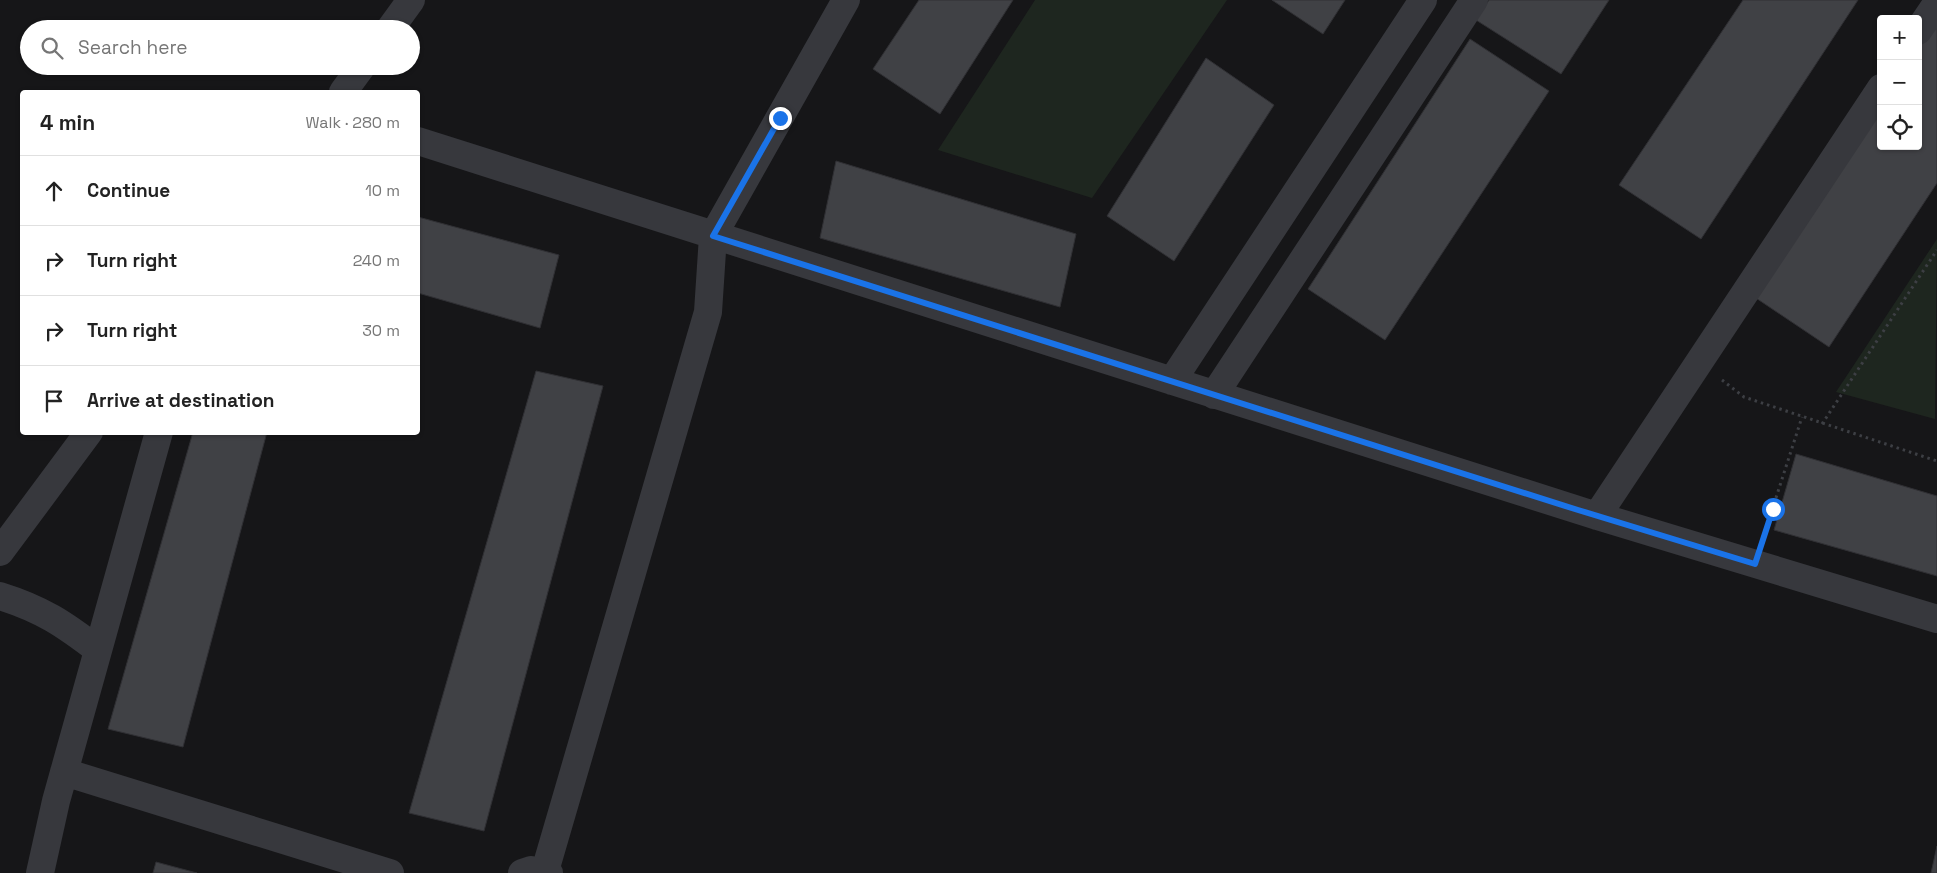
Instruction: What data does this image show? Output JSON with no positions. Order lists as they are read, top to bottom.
{
  "page": {
    "map_buttons": ["+", "−"],
    "search": "Search here",
    "heading": ["4 min", "Walk · 280 m"],
    "list": [
      ["Continue", "10 m"],
      ["Turn right", "240 m"],
      ["Turn right", "30 m"],
      "Arrive at destination"
    ]
  }
}
